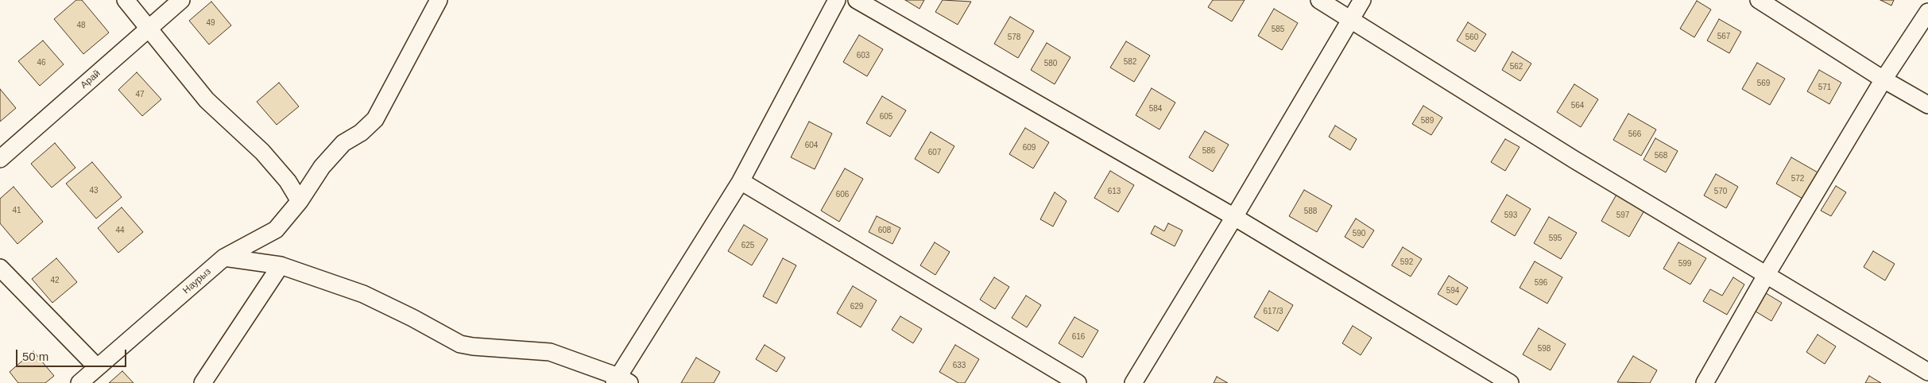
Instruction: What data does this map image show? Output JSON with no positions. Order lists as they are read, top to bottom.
{
  "streets": {
    "street": ["Арай", "Наурыз"]
  },
  "house_numbers": [
    "49",
    "48",
    "585",
    "567",
    "578",
    "560",
    "603",
    "582",
    "46",
    "580",
    "562",
    "569",
    "571",
    "47",
    "564",
    "584",
    "605",
    "589",
    "566",
    "604",
    "609",
    "586",
    "607",
    "568",
    "572",
    "43",
    "613",
    "570",
    "606",
    "41",
    "588",
    "593",
    "597",
    "44",
    "608",
    "590",
    "595",
    "625",
    "592",
    "599",
    "42",
    "596",
    "594",
    "629",
    "617/3",
    "616",
    "598",
    "633"
  ],
  "scale_bar": "50 m"
}
